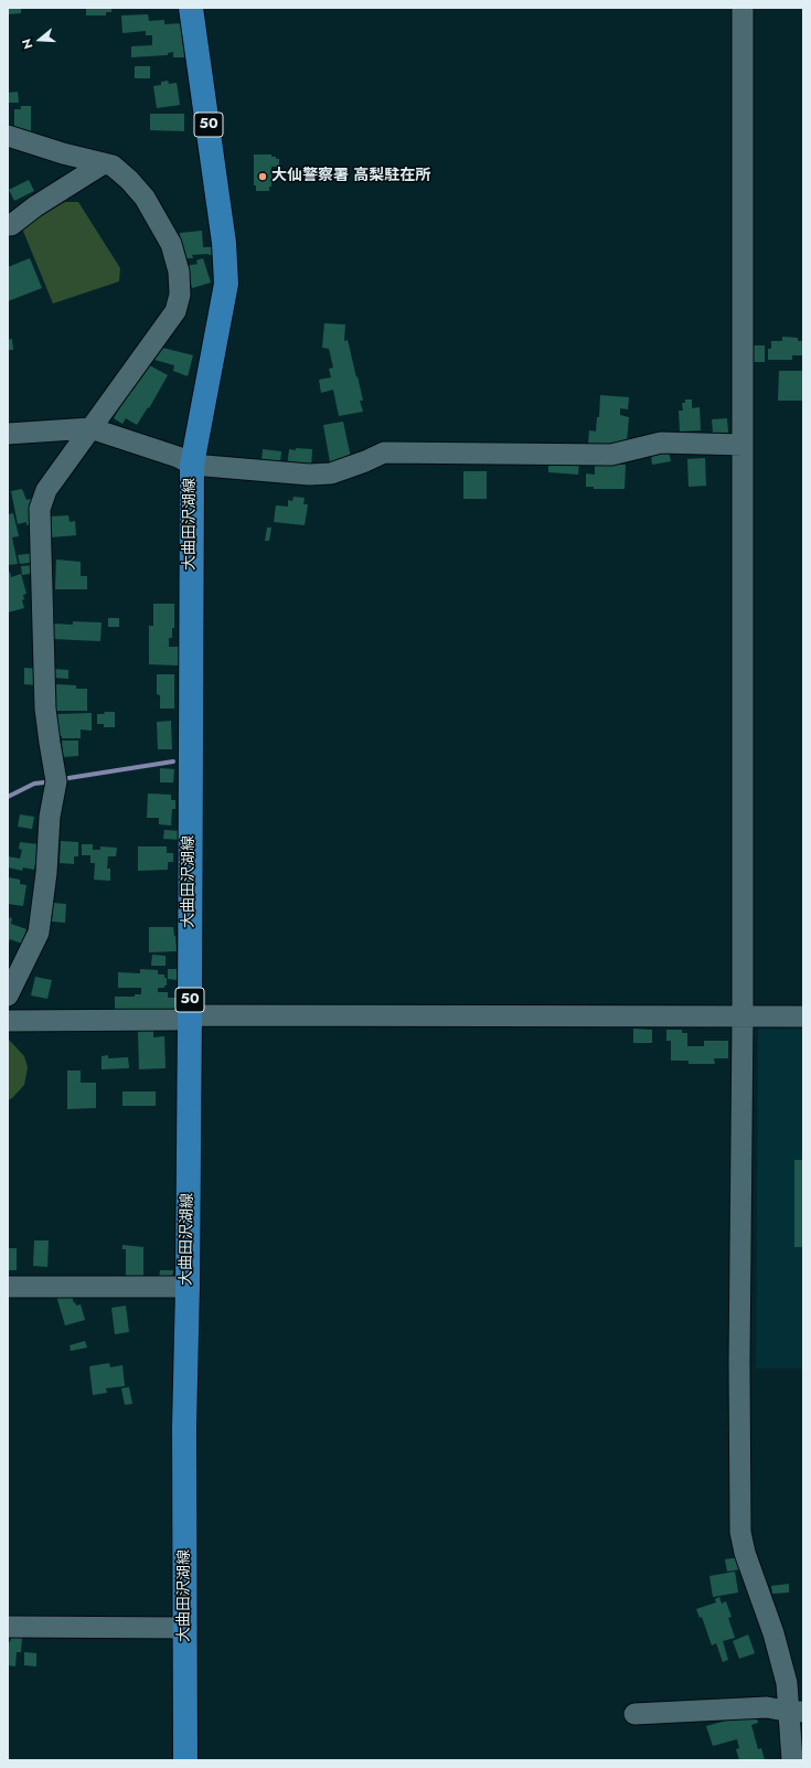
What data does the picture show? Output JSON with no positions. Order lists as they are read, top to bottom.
{
  "streets": {
    "main road": ["50", "大曲田沢湖線"]
  },
  "places": ["大仙警察署 高梨駐在所"],
  "north": "left"
}
